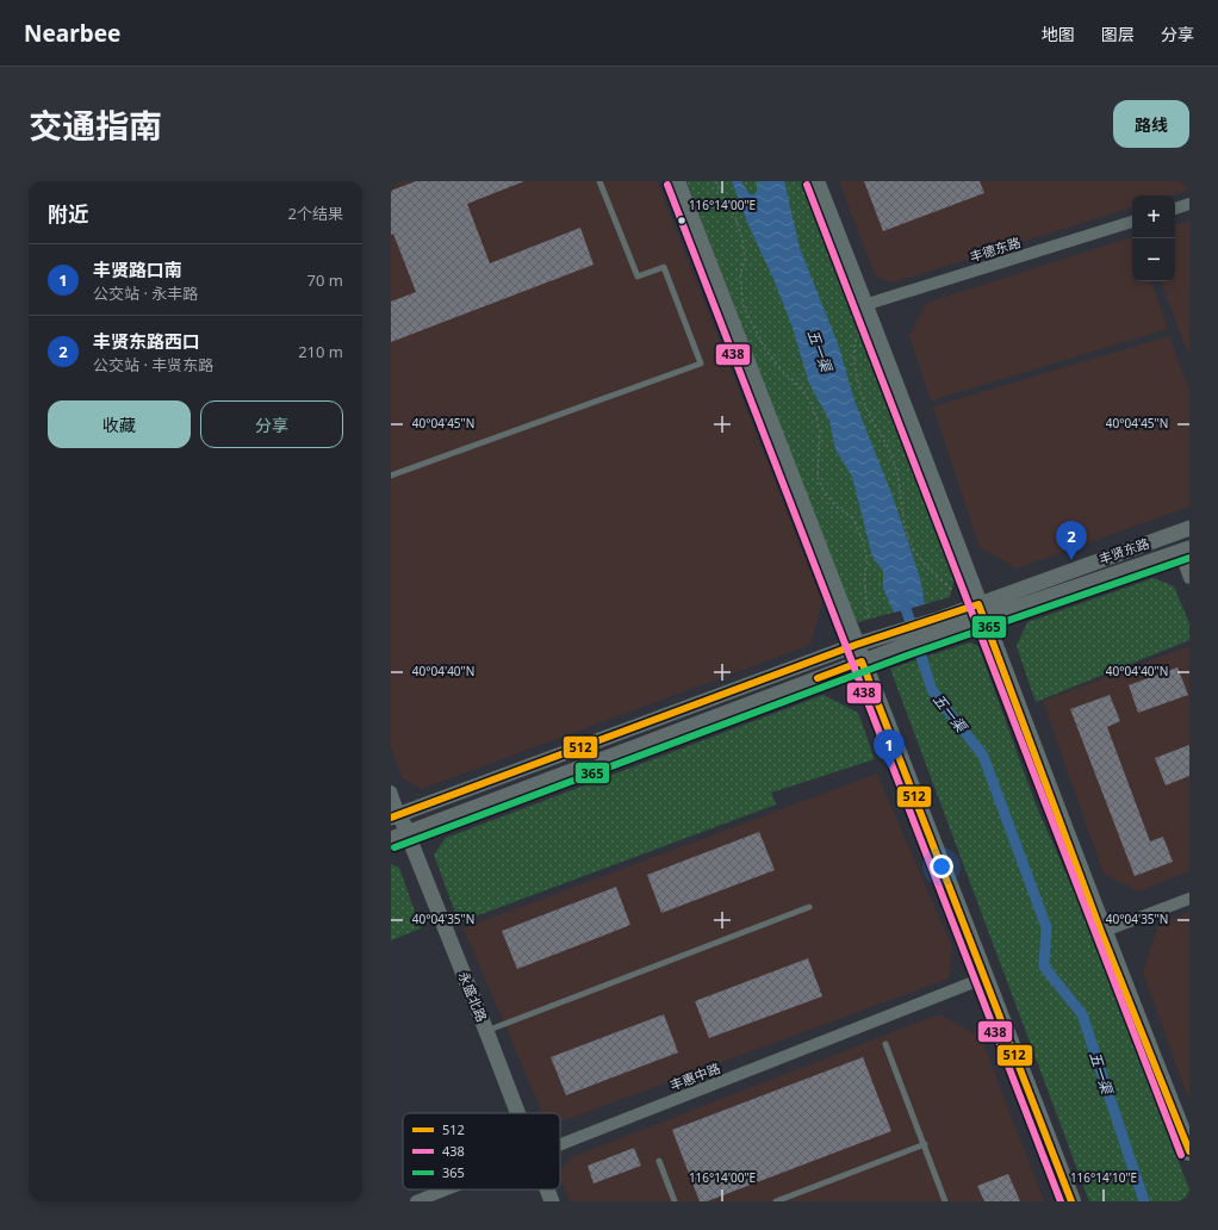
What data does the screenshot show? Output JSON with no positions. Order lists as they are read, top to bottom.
{
  "streets": {
    "street": [
      "丰德东路",
      "丰贤东路",
      "永盛北路",
      "丰惠中路"
    ]
  },
  "water": ["五一渠"],
  "lines": ["transit line 438", "transit line 365", "transit line 512"],
  "legend": ["512", "438", "365"],
  "page": {
    "header": "Nearbee",
    "nav": ["地图", "图层", "分享"],
    "title": "交通指南",
    "buttons": [
      "路线",
      ["收藏", "分享"]
    ],
    "heading": ["附近", "2个结果"],
    "map_buttons": ["+", "−"],
    "list": [
      {
        "mark": "1",
        "name": "丰贤路口南",
        "note": "公交站 · 永丰路",
        "value": "70 m"
      },
      {
        "mark": "2",
        "name": "丰贤东路西口",
        "note": "公交站 · 丰贤东路",
        "value": "210 m"
      }
    ],
    "pins": ["2", "1"]
  },
  "coordinates": [
    "116°14'00\"E",
    "40°04'45\"N",
    "40°04'40\"N",
    "40°04'35\"N",
    "116°14'10\"E"
  ]
}
